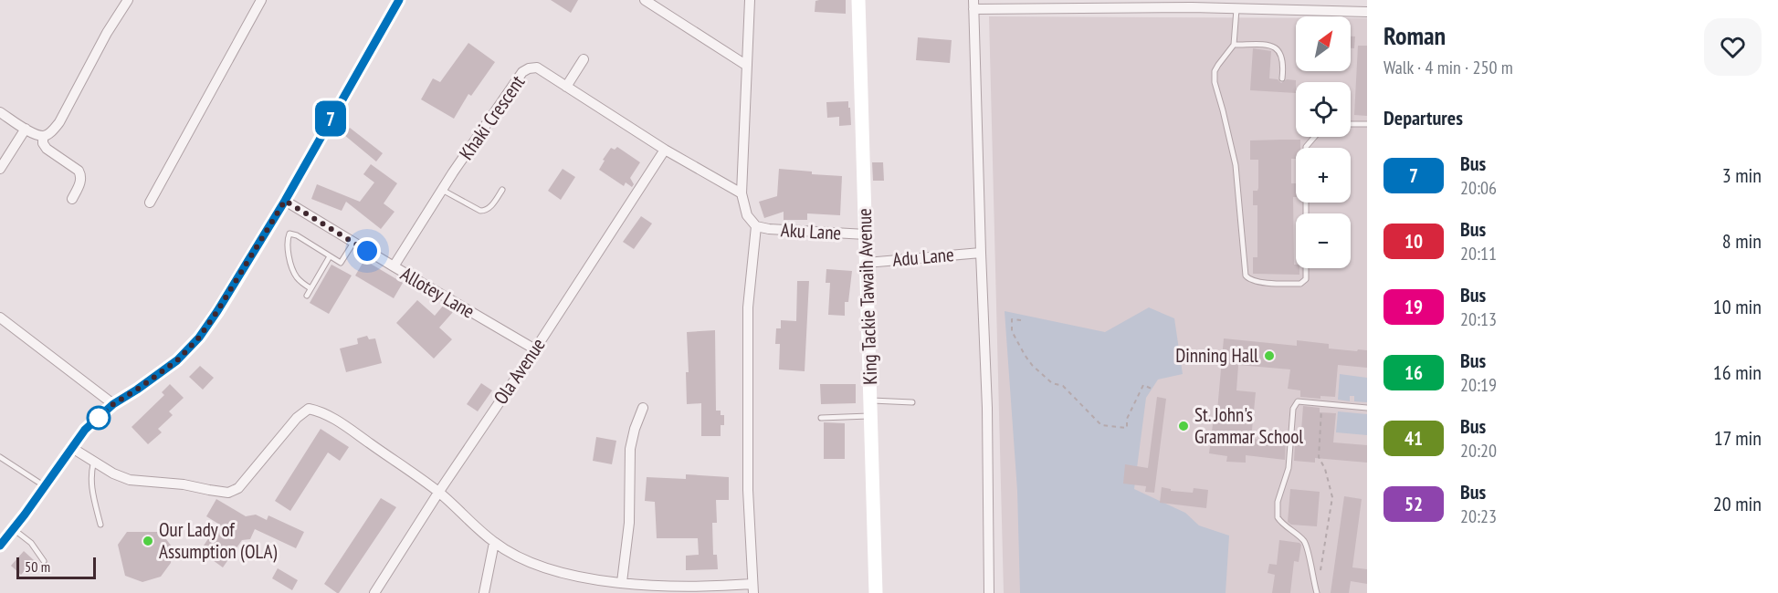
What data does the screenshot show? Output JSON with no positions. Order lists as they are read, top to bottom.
{
  "streets": {
    "street": [
      "Khaki Crescent",
      "Aku Lane",
      "Adu Lane",
      "Allotey Lane",
      "King Tackie Tawaih Avenue",
      "Ola Avenue"
    ]
  },
  "crossings": [
    ["Khaki Crescent", "Allotey Lane"],
    ["Khaki Crescent", "Ola Avenue"],
    ["Aku Lane", "King Tackie Tawaih Avenue"],
    ["Adu Lane", "King Tackie Tawaih Avenue"],
    ["Allotey Lane", "Ola Avenue"]
  ],
  "places": ["Dinning Hall", "St. John's Grammar School", "Our Lady of Assumption (OLA)"],
  "lines": ["bus line 7"],
  "scale_bar": "50 m",
  "north": "top right",
  "page": {
    "on_map": "7",
    "heading": [
      ["Roman", "Walk · 4 min · 250 m"],
      "Departures"
    ],
    "map_buttons": ["+", "−"],
    "list": [
      {
        "mark": "7",
        "name": "Bus",
        "note": "20:06",
        "value": "3 min"
      },
      {
        "mark": "10",
        "name": "Bus",
        "note": "20:11",
        "value": "8 min"
      },
      {
        "mark": "19",
        "name": "Bus",
        "note": "20:13",
        "value": "10 min"
      },
      {
        "mark": "16",
        "name": "Bus",
        "note": "20:19",
        "value": "16 min"
      },
      {
        "mark": "41",
        "name": "Bus",
        "note": "20:20",
        "value": "17 min"
      },
      {
        "mark": "52",
        "name": "Bus",
        "note": "20:23",
        "value": "20 min"
      }
    ],
    "scale": "50 m"
  }
}
